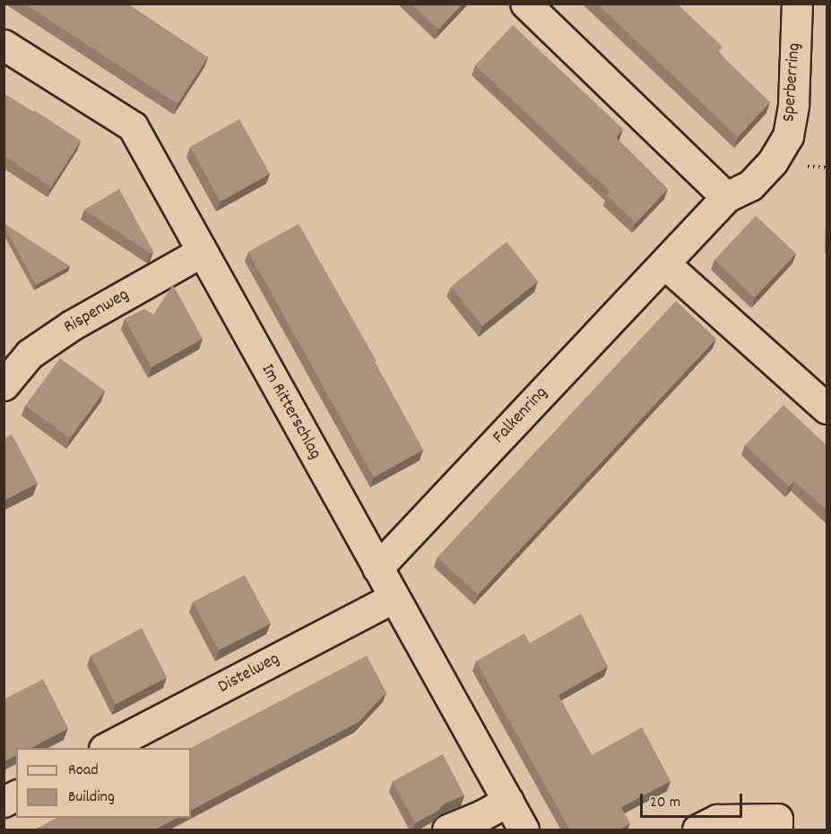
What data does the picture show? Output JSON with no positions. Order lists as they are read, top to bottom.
{
  "streets": {
    "street": [
      "Sperberring",
      "Rispenweg",
      "Im Ritterschlag",
      "Falkenring",
      "Distelweg"
    ]
  },
  "crossings": [
    ["Sperberring", "Falkenring"],
    ["Rispenweg", "Im Ritterschlag"],
    ["Im Ritterschlag", "Falkenring"],
    ["Im Ritterschlag", "Distelweg"]
  ],
  "legend": ["Road", "Building"],
  "scale_bar": "20 m"
}
